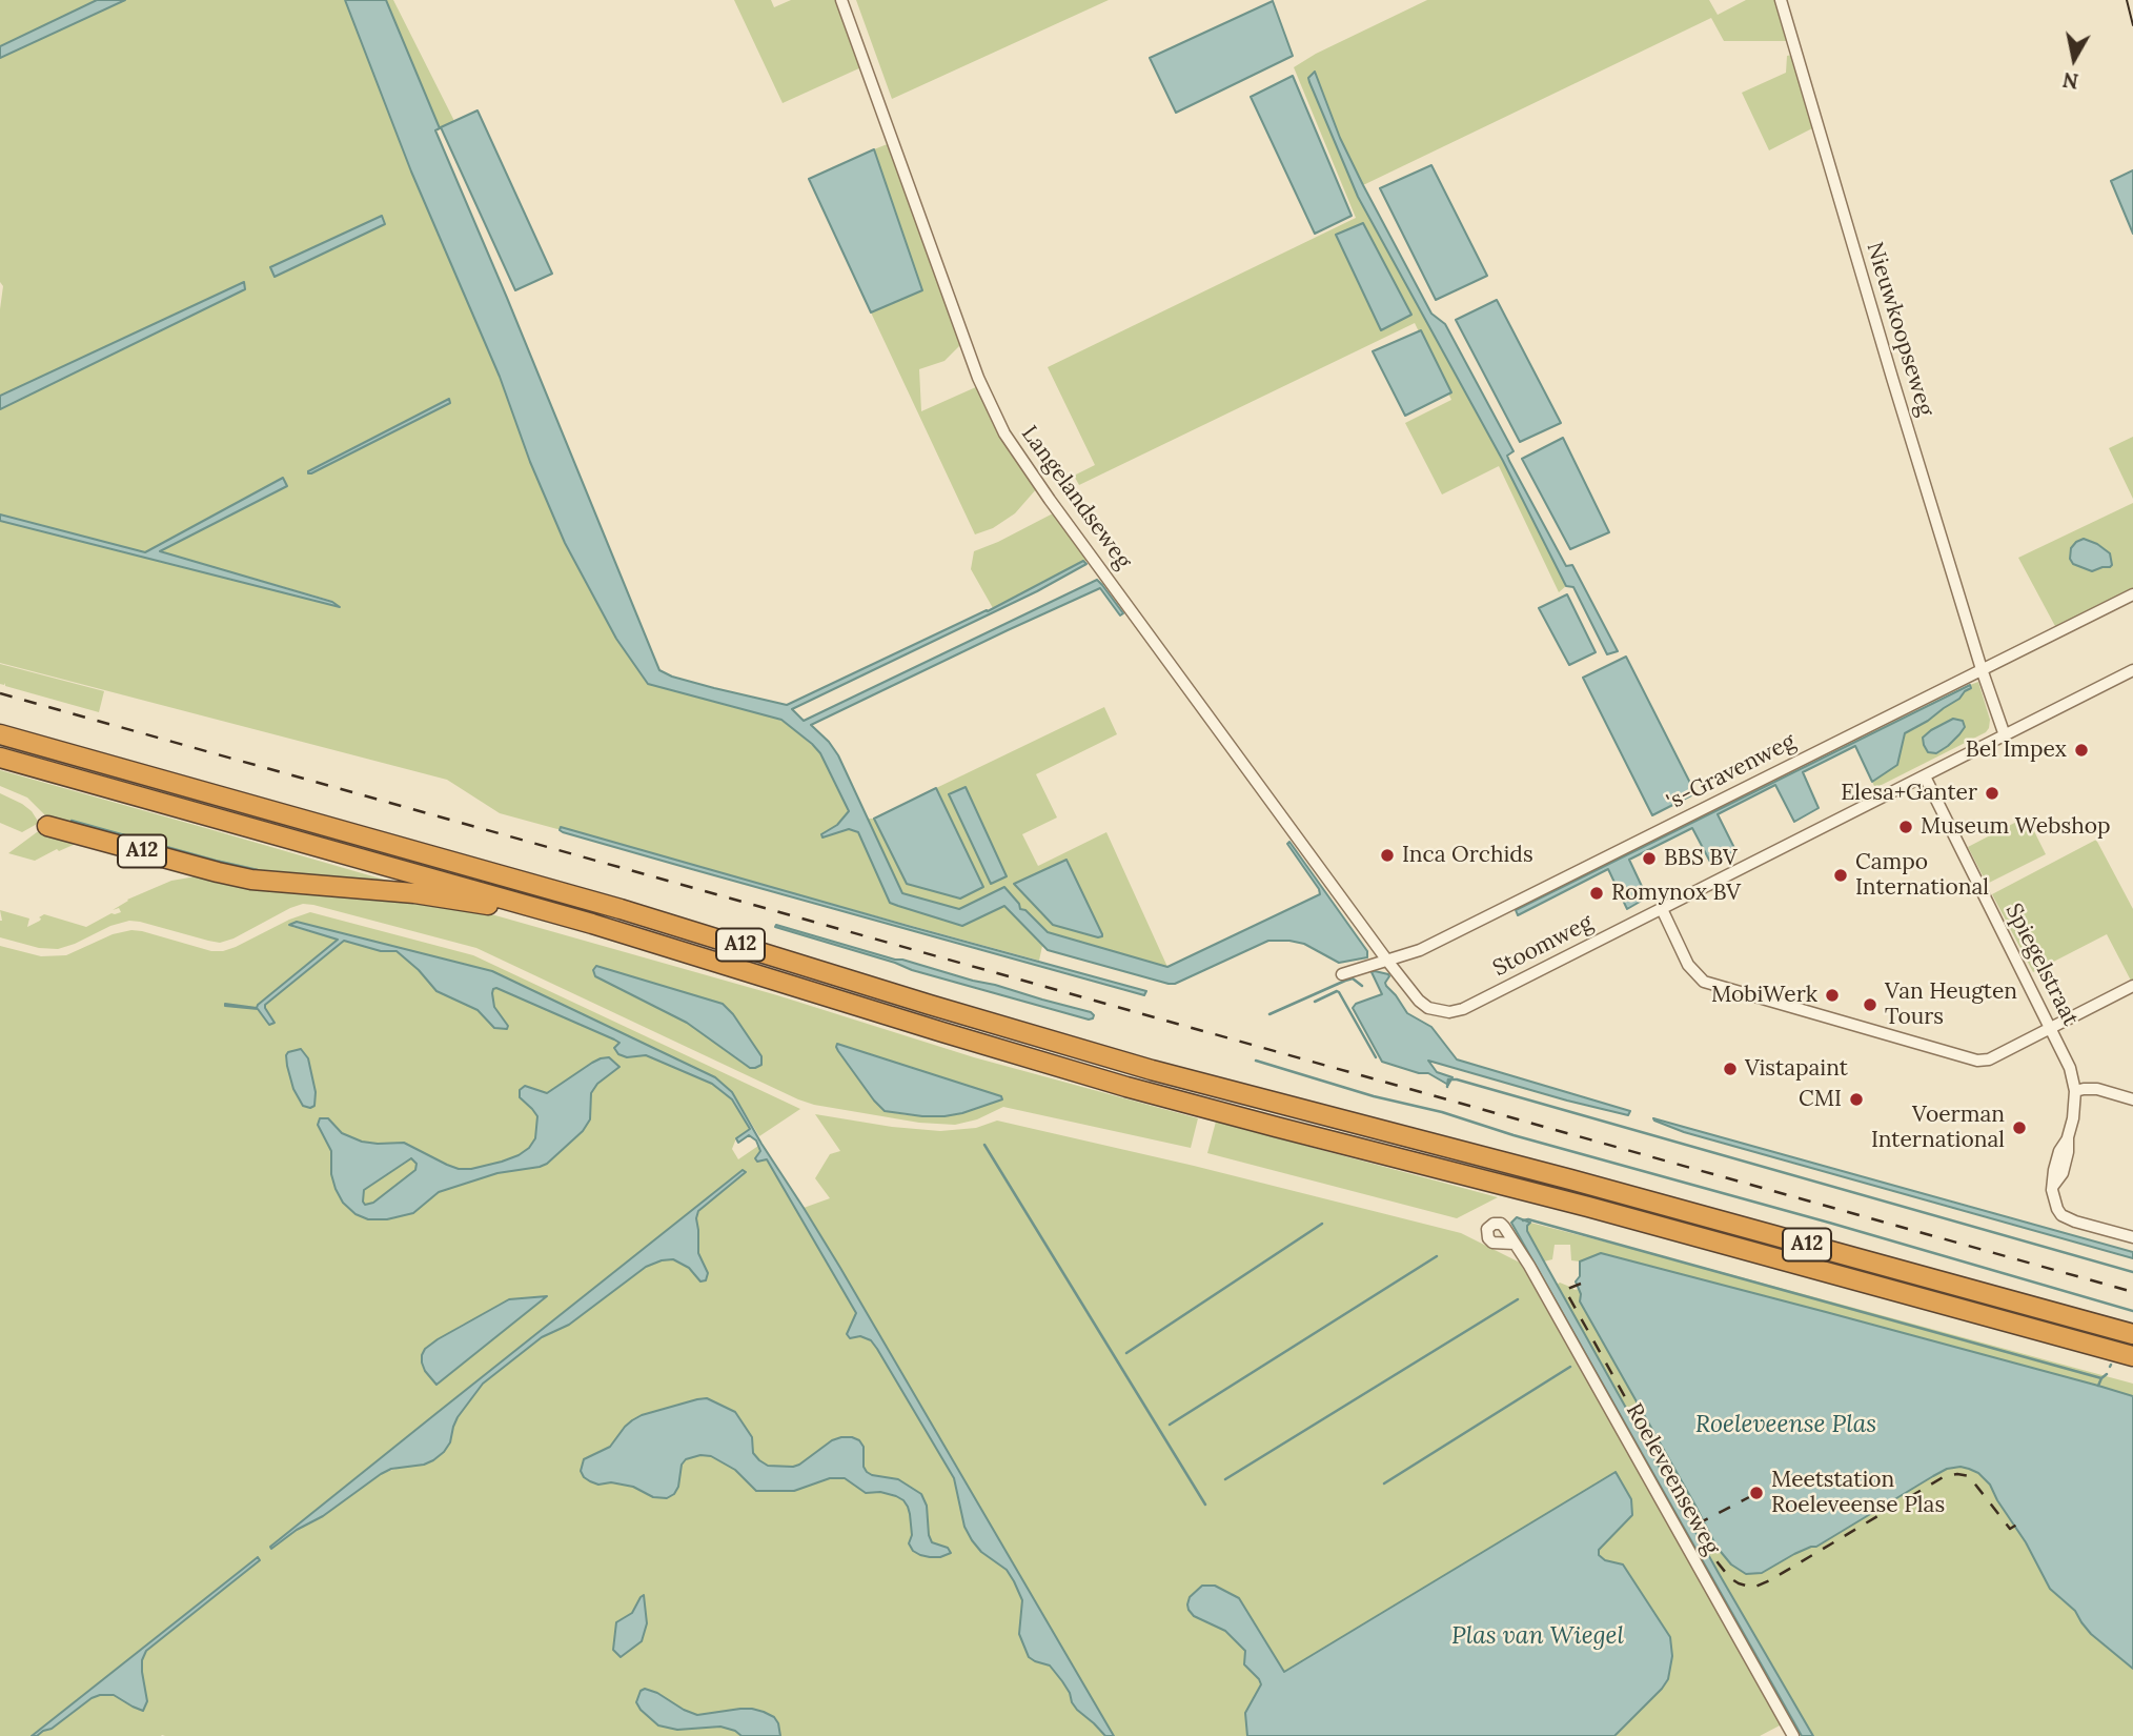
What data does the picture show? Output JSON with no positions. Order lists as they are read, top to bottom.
{
  "streets": {
    "highway": ["A12"],
    "street": [
      "Nieuwkoopseweg",
      "Langelandseweg",
      "'s-Gravenweg",
      "Stoomweg",
      "Spiegelstraat",
      "Roeleveenseweg"
    ]
  },
  "crossings": [
    ["Nieuwkoopseweg", "'s-Gravenweg"],
    ["Langelandseweg", "'s-Gravenweg"],
    ["Langelandseweg", "Stoomweg"],
    ["'s-Gravenweg", "Stoomweg"],
    ["Stoomweg", "Spiegelstraat"]
  ],
  "water": ["Roeleveense Plas", "Plas van Wiegel"],
  "places": [
    "Bel Impex",
    "Elesa+Ganter",
    "Museum Webshop",
    "Inca Orchids",
    "BBS BV",
    "Campo International",
    "Romynox BV",
    "MobiWerk",
    "Van Heugten Tours",
    "Vistapaint",
    "CMI",
    "Voerman International",
    "Meetstation Roeleveense Plas"
  ],
  "north": "bottom"
}
